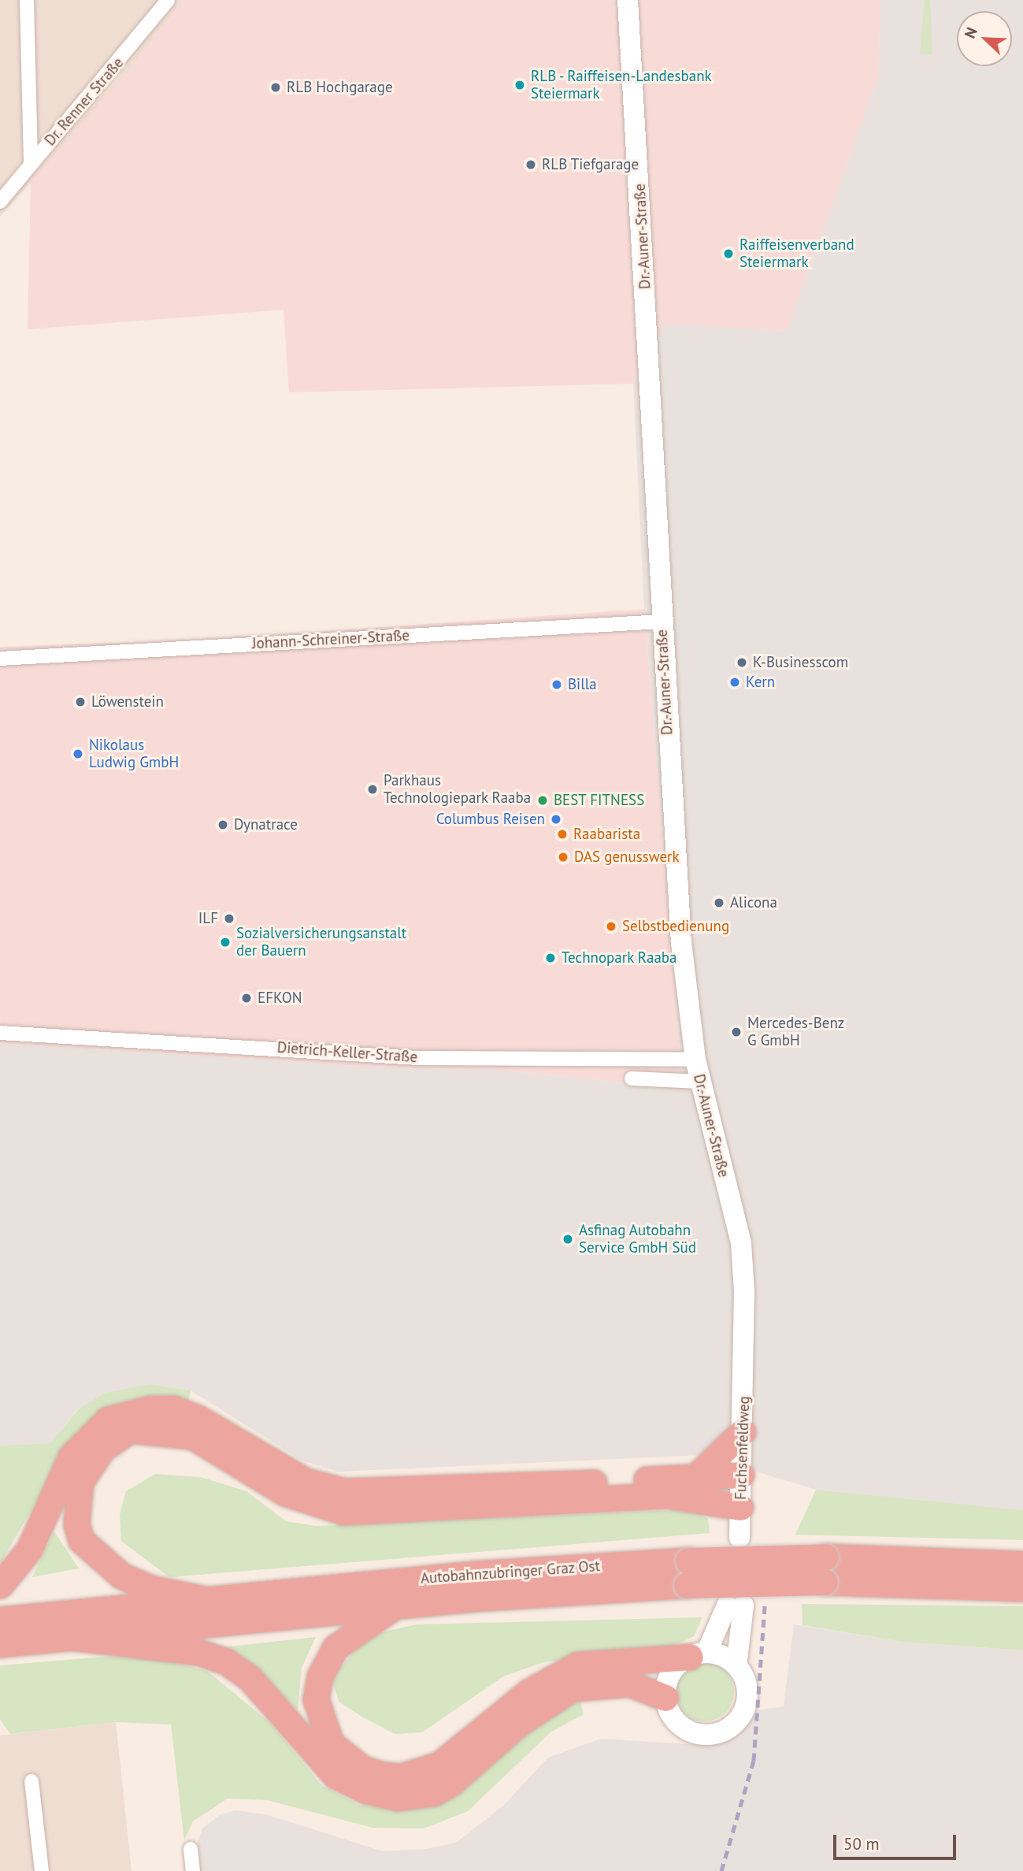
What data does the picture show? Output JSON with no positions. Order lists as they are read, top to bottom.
{
  "streets": {
    "highway": ["Autobahnzubringer Graz Ost"],
    "main road": ["Dr.-Auner-Straße", "Fuchsenfeldweg"],
    "street": ["Dr. Renner Straße", "Johann-Schreiner-Straße", "Dietrich-Keller-Straße"]
  },
  "crossings": [
    ["Dr.-Auner-Straße", "Johann-Schreiner-Straße"],
    ["Dr.-Auner-Straße", "Dietrich-Keller-Straße"],
    ["Dr.-Auner-Straße", "Fuchsenfeldweg"]
  ],
  "places": [
    "RLB - Raiffeisen-Landesbank Steiermark",
    "RLB Hochgarage",
    "RLB Tiefgarage",
    "Raiffeisenverband Steiermark",
    "K-Businesscom",
    "Kern",
    "Billa",
    "Löwenstein",
    "Nikolaus Ludwig GmbH",
    "Parkhaus Technologiepark Raaba",
    "BEST FITNESS",
    "Columbus Reisen",
    "Dynatrace",
    "Raabarista",
    "DAS genusswerk",
    "Alicona",
    "ILF",
    "Selbstbedienung",
    "Sozialversicherungsanstalt der Bauern",
    "Technopark Raaba",
    "EFKON",
    "Mercedes-Benz G GmbH",
    "Asfinag Autobahn Service GmbH Süd"
  ],
  "scale_bar": "50 m",
  "north": "top left"
}
